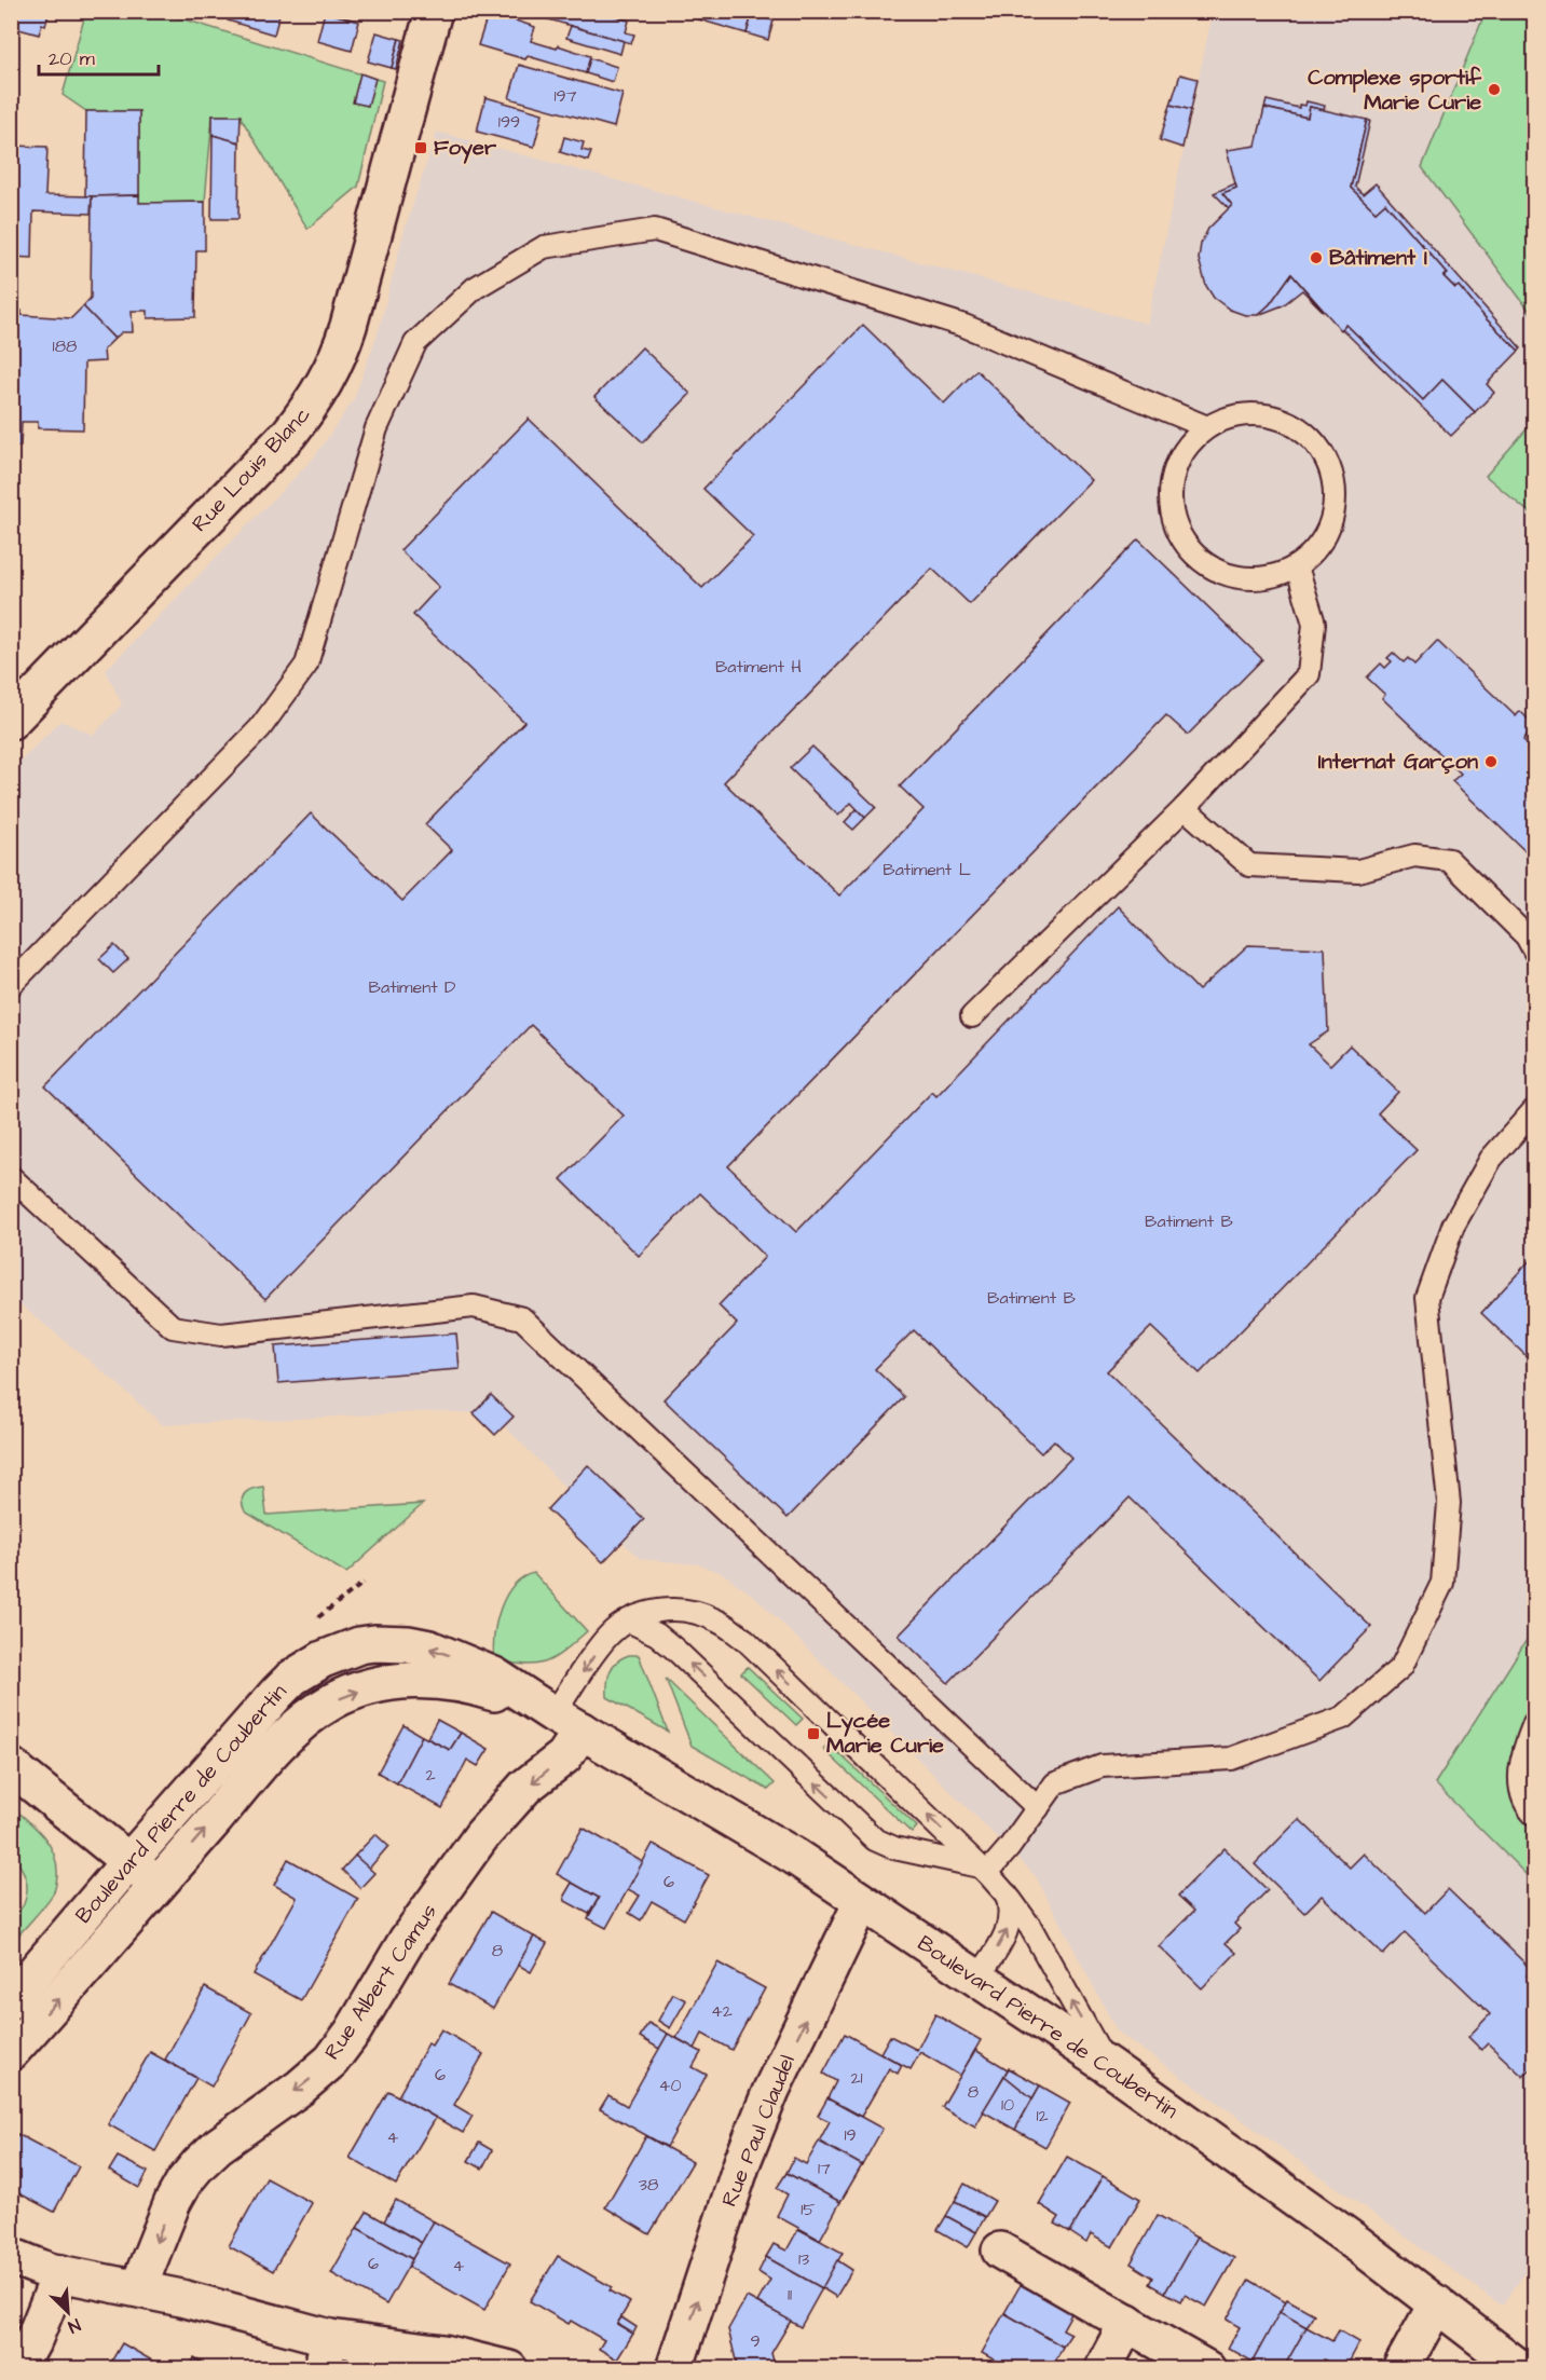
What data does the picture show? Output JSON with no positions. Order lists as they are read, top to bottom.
{
  "streets": {
    "street": [
      "Rue Louis Blanc",
      "Boulevard Pierre de Coubertin",
      "Rue Albert Camus",
      "Rue Paul Claudel"
    ]
  },
  "crossings": [
    ["Boulevard Pierre de Coubertin", "Rue Albert Camus"],
    ["Boulevard Pierre de Coubertin", "Rue Paul Claudel"]
  ],
  "one_way": ["Rue Albert Camus", "Rue Paul Claudel"],
  "places": {
    "other": ["Complexe sportif Marie Curie", "Bâtiment I", "Internat Garçon"],
    "transit": ["Foyer", "Lycée Marie Curie"]
  },
  "house_numbers": [
    "197",
    "199",
    "188",
    "Batiment H",
    "Batiment L",
    "Batiment D",
    "Batiment B",
    "Batiment B",
    "2",
    "6",
    "8",
    "42",
    "6",
    "21",
    "40",
    "8",
    "10",
    "12",
    "19",
    "4",
    "17",
    "38",
    "15",
    "13",
    "6",
    "4",
    "11",
    "9"
  ],
  "scale_bar": "20 m",
  "north": "bottom right"
}
